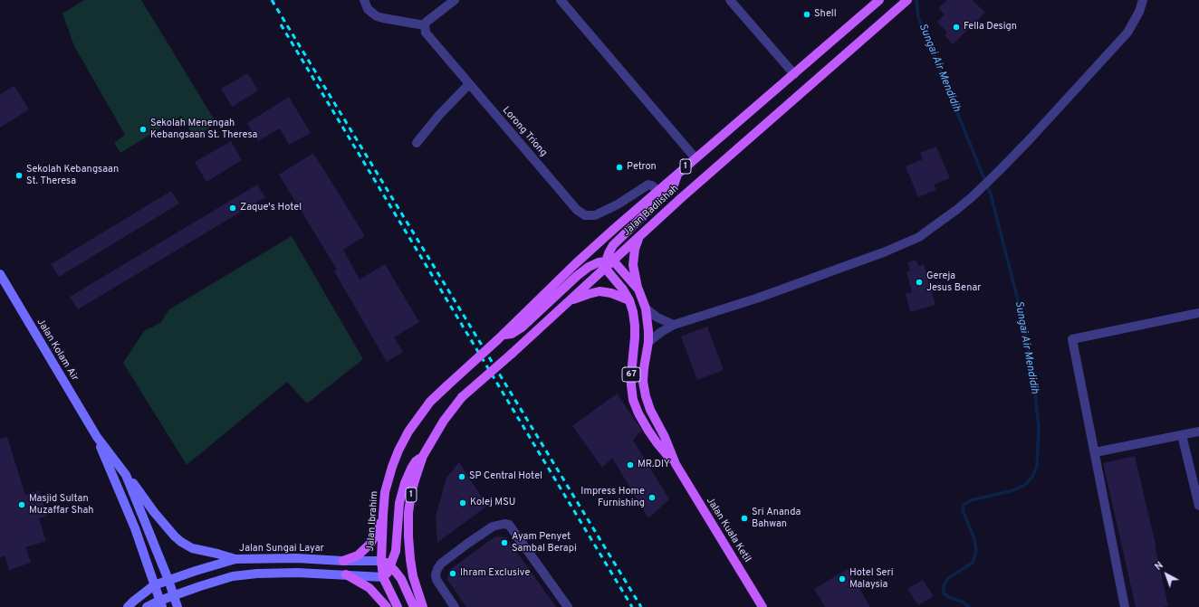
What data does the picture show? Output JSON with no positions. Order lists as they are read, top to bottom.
{
  "streets": {
    "main road": [
      "1",
      "Jalan Badlishah",
      "Jalan Kolam Air",
      "67",
      "Jalan Ibrahim",
      "Jalan Kuala Ketil",
      "Jalan Sungai Layar"
    ],
    "street": ["Lorong Triong"]
  },
  "crossings": [
    ["Lorong Triong", "Jalan Badlishah"],
    ["1", "Jalan Badlishah"],
    ["Jalan Badlishah", "Jalan Ibrahim"],
    ["Jalan Badlishah", "Jalan Kuala Ketil"],
    ["Jalan Kolam Air", "Jalan Sungai Layar"],
    ["Jalan Ibrahim", "Jalan Sungai Layar"]
  ],
  "water": ["Sungai Air Mendidih"],
  "places": [
    "Shell",
    "Fella Design",
    "Sekolah Menengah Kebangsaan St. Theresa",
    "Petron",
    "Sekolah Kebangsaan St. Theresa",
    "Zaque's Hotel",
    "Gereja Jesus Benar",
    "MR.DIY",
    "SP Central Hotel",
    "Impress Home Furnishing",
    "Kolej MSU",
    "Masjid Sultan Muzaffar Shah",
    "Sri Ananda Bahwan",
    "Ayam Penyet Sambal Berapi",
    "Ihram Exclusive",
    "Hotel Seri Malaysia"
  ],
  "north": "top left"
}
